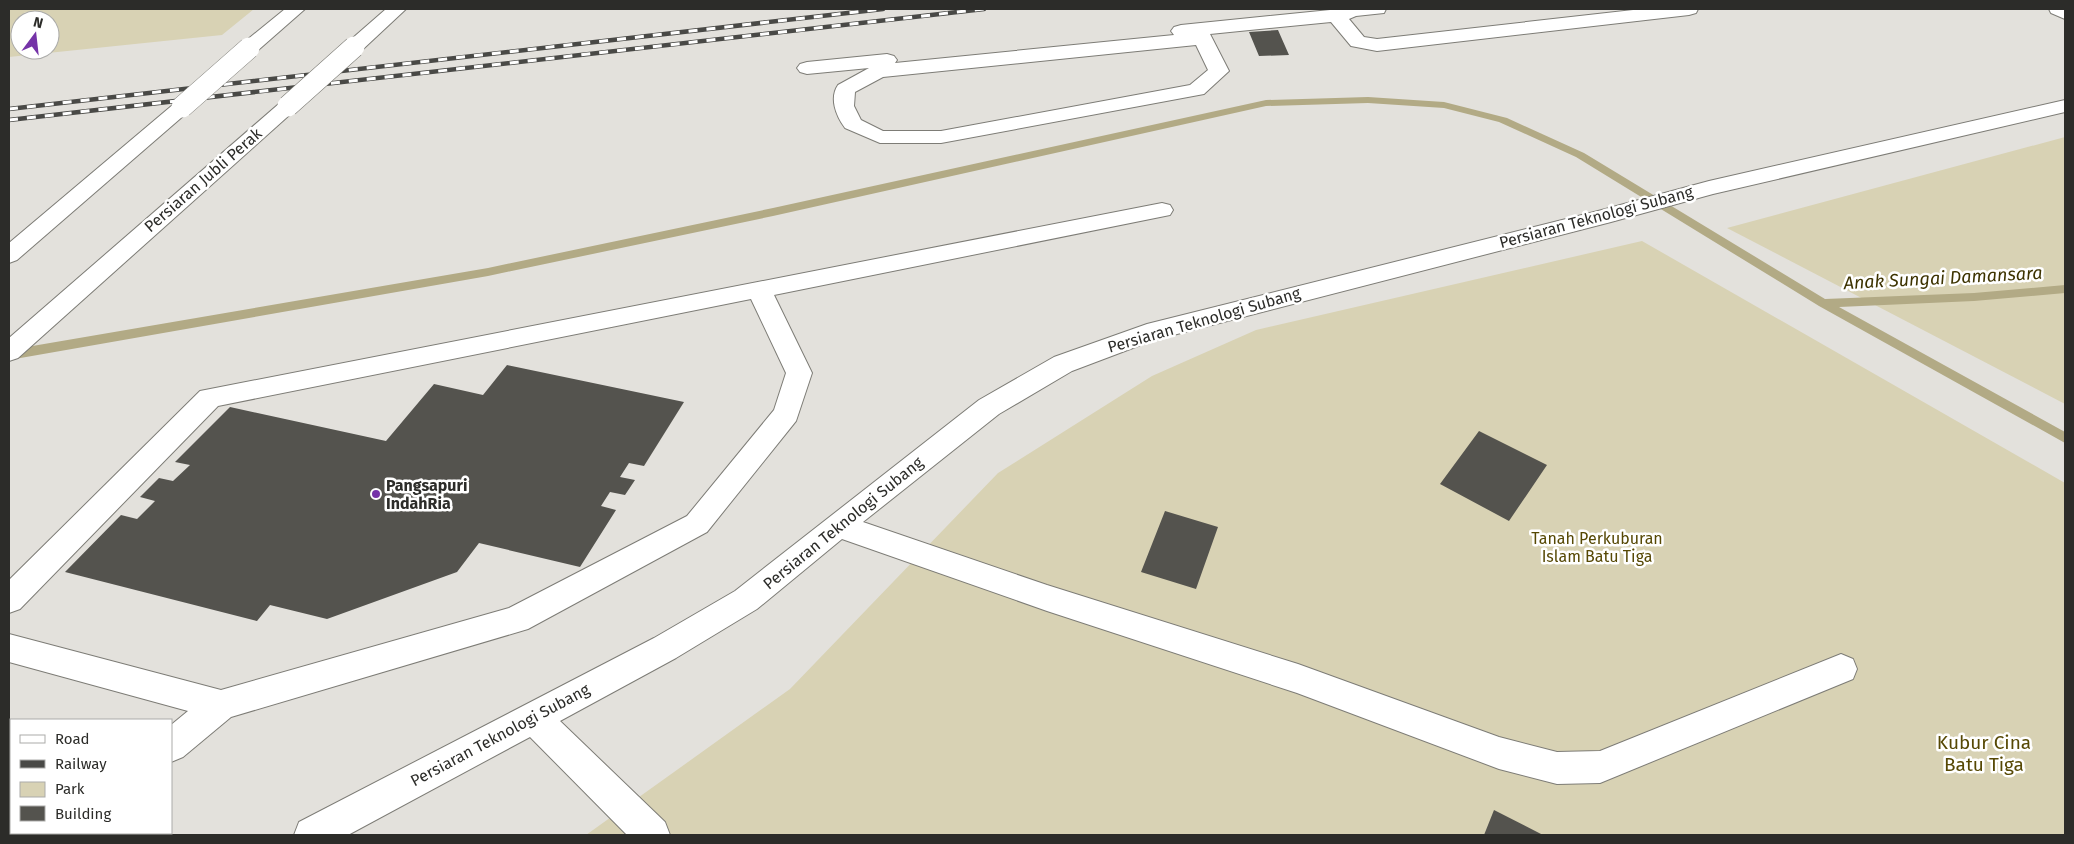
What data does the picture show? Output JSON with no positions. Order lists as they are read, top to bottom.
{
  "streets": {
    "street": ["Persiaran Jubli Perak", "Persiaran Teknologi Subang"]
  },
  "water": ["Anak Sungai Damansara"],
  "parks": ["Tanah Perkuburan Islam Batu Tiga", "Kubur Cina Batu Tiga"],
  "places": ["Pangsapuri IndahRia"],
  "legend": [
    "Road",
    "Railway",
    "Park",
    "Building"
  ],
  "north": "top"
}
